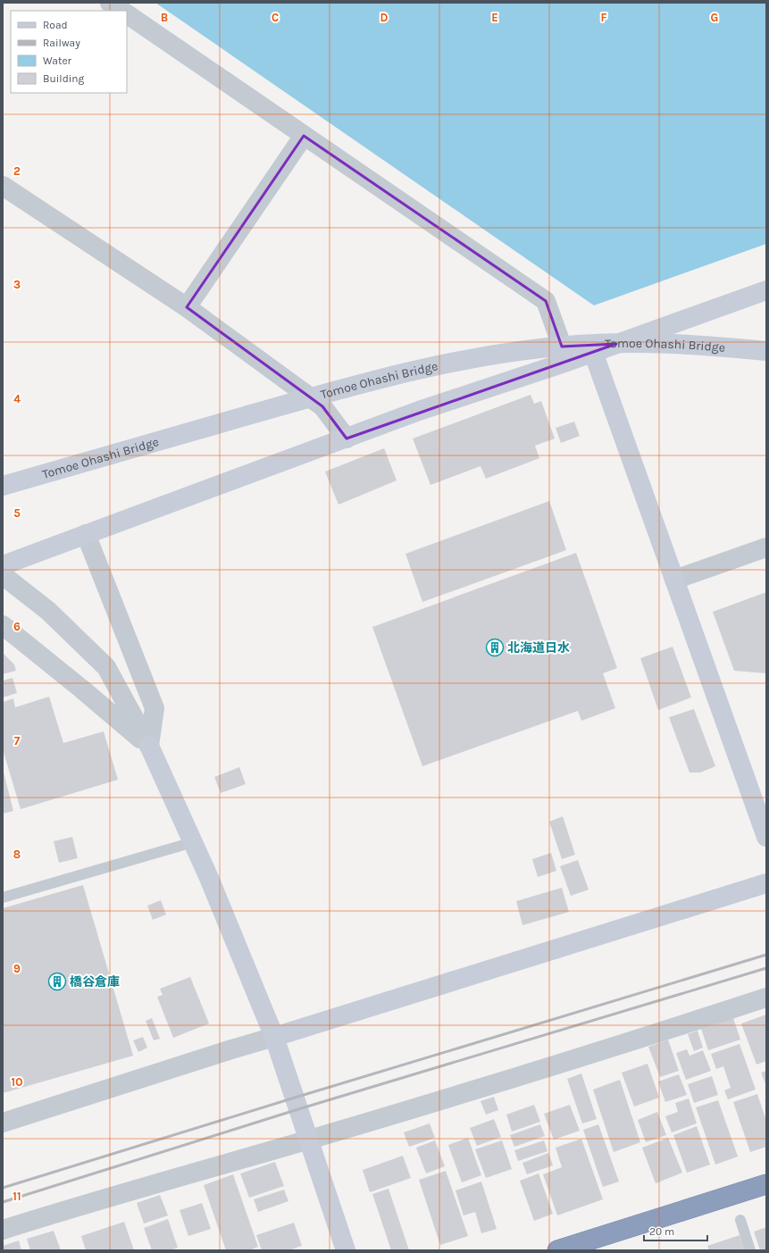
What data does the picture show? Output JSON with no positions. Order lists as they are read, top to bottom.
{
  "streets": {
    "street": ["Tomoe Ohashi Bridge"]
  },
  "places": {
    "building": ["北海道日水", "橋谷倉庫"]
  },
  "legend": [
    "Road",
    "Railway",
    "Water",
    "Building"
  ],
  "scale_bar": "20 m",
  "grid": {
    "columns": [
      "B",
      "C",
      "D",
      "E",
      "F",
      "G"
    ],
    "rows": [
      "2",
      "3",
      "4",
      "5",
      "6",
      "7",
      "8",
      "9",
      "10",
      "11"
    ]
  }
}
